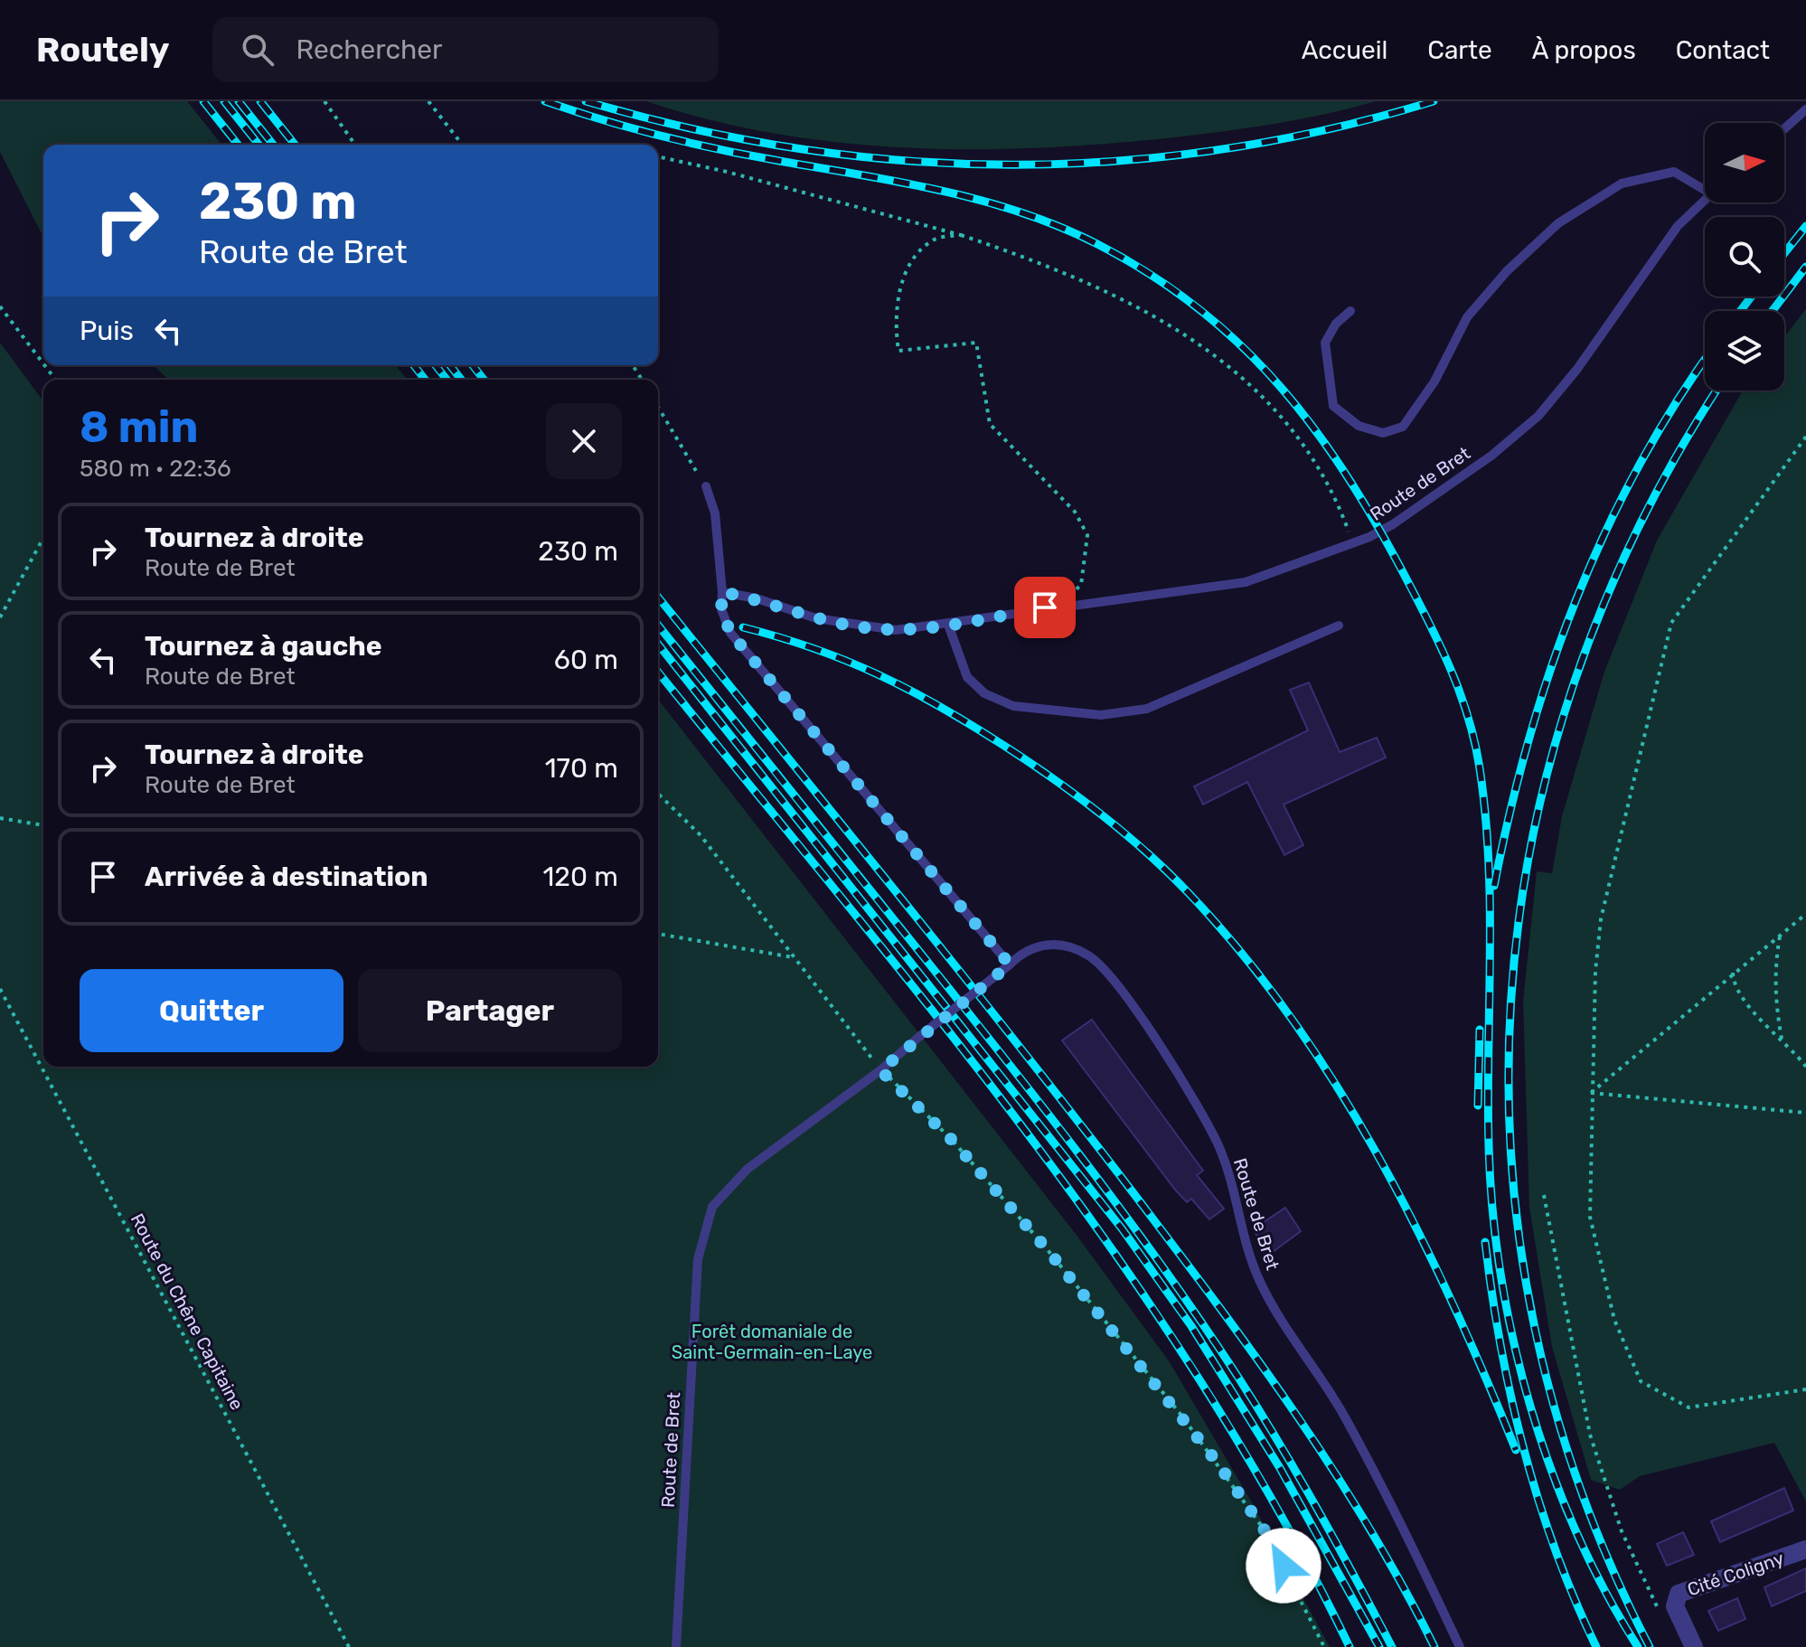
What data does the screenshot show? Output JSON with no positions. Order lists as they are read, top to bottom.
{
  "streets": {
    "street": ["Cité Coligny"],
    "lane": ["Route de Bret"],
    "path": ["Route du Chêne Capitaine"]
  },
  "parks": ["Forêt domaniale de Saint-Germain-en-Laye"],
  "north": "right",
  "page": {
    "header": "Routely",
    "search": "Rechercher",
    "nav": [
      "Accueil",
      "Carte",
      "À propos",
      "Contact"
    ],
    "turn": ["230 m", "Route de Bret"],
    "then": "Puis",
    "heading": ["8 min", "580 m · 22:36"],
    "list": [
      {
        "name": "Tournez à droite",
        "note": "Route de Bret",
        "value": "230 m"
      },
      {
        "name": "Tournez à gauche",
        "note": "Route de Bret",
        "value": "60 m"
      },
      {
        "name": "Tournez à droite",
        "note": "Route de Bret",
        "value": "170 m"
      },
      {
        "name": "Arrivée à destination",
        "value": "120 m"
      }
    ],
    "buttons": ["Quitter", "Partager"]
  }
}
